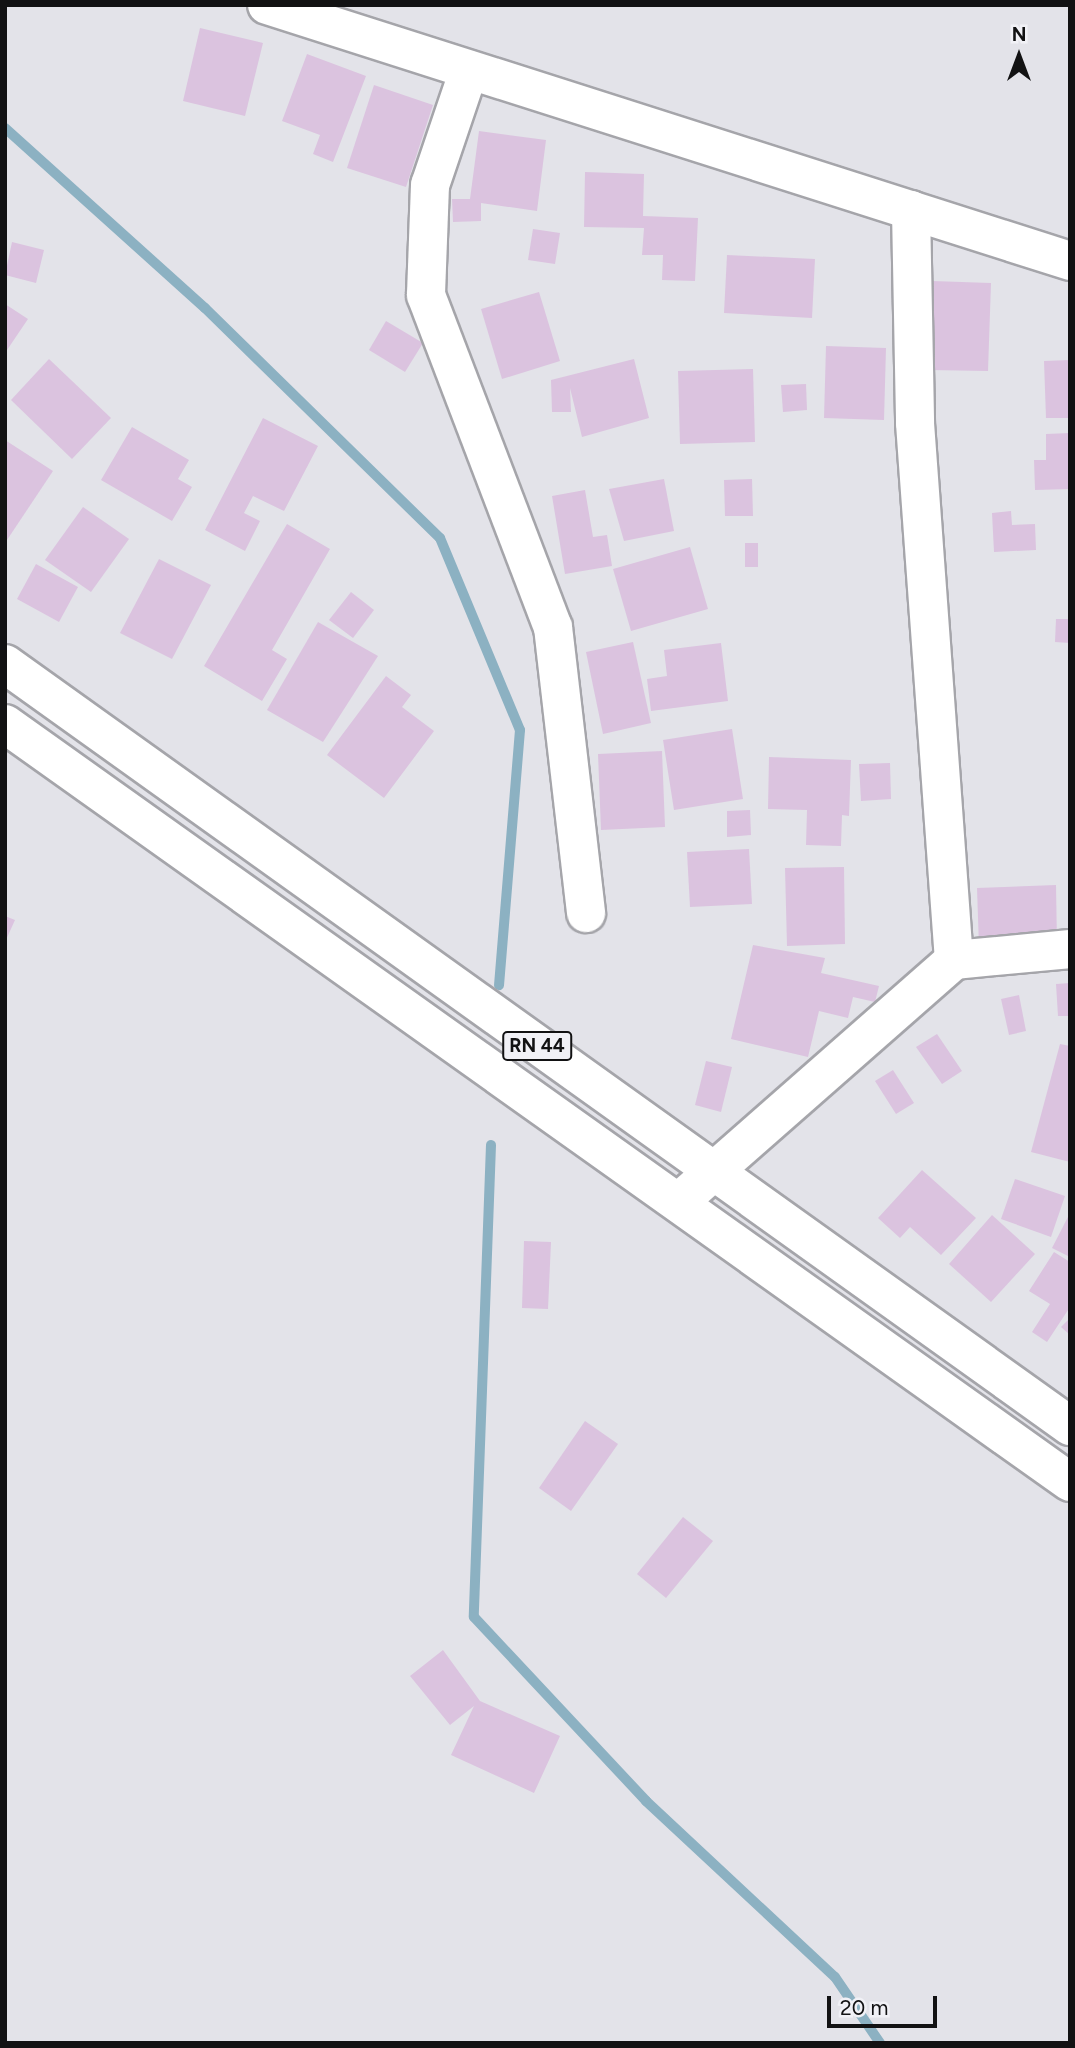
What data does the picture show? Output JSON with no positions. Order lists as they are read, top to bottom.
{
  "streets": {
    "main road": ["RN 44"]
  },
  "scale_bar": "20 m",
  "north": "top"
}
